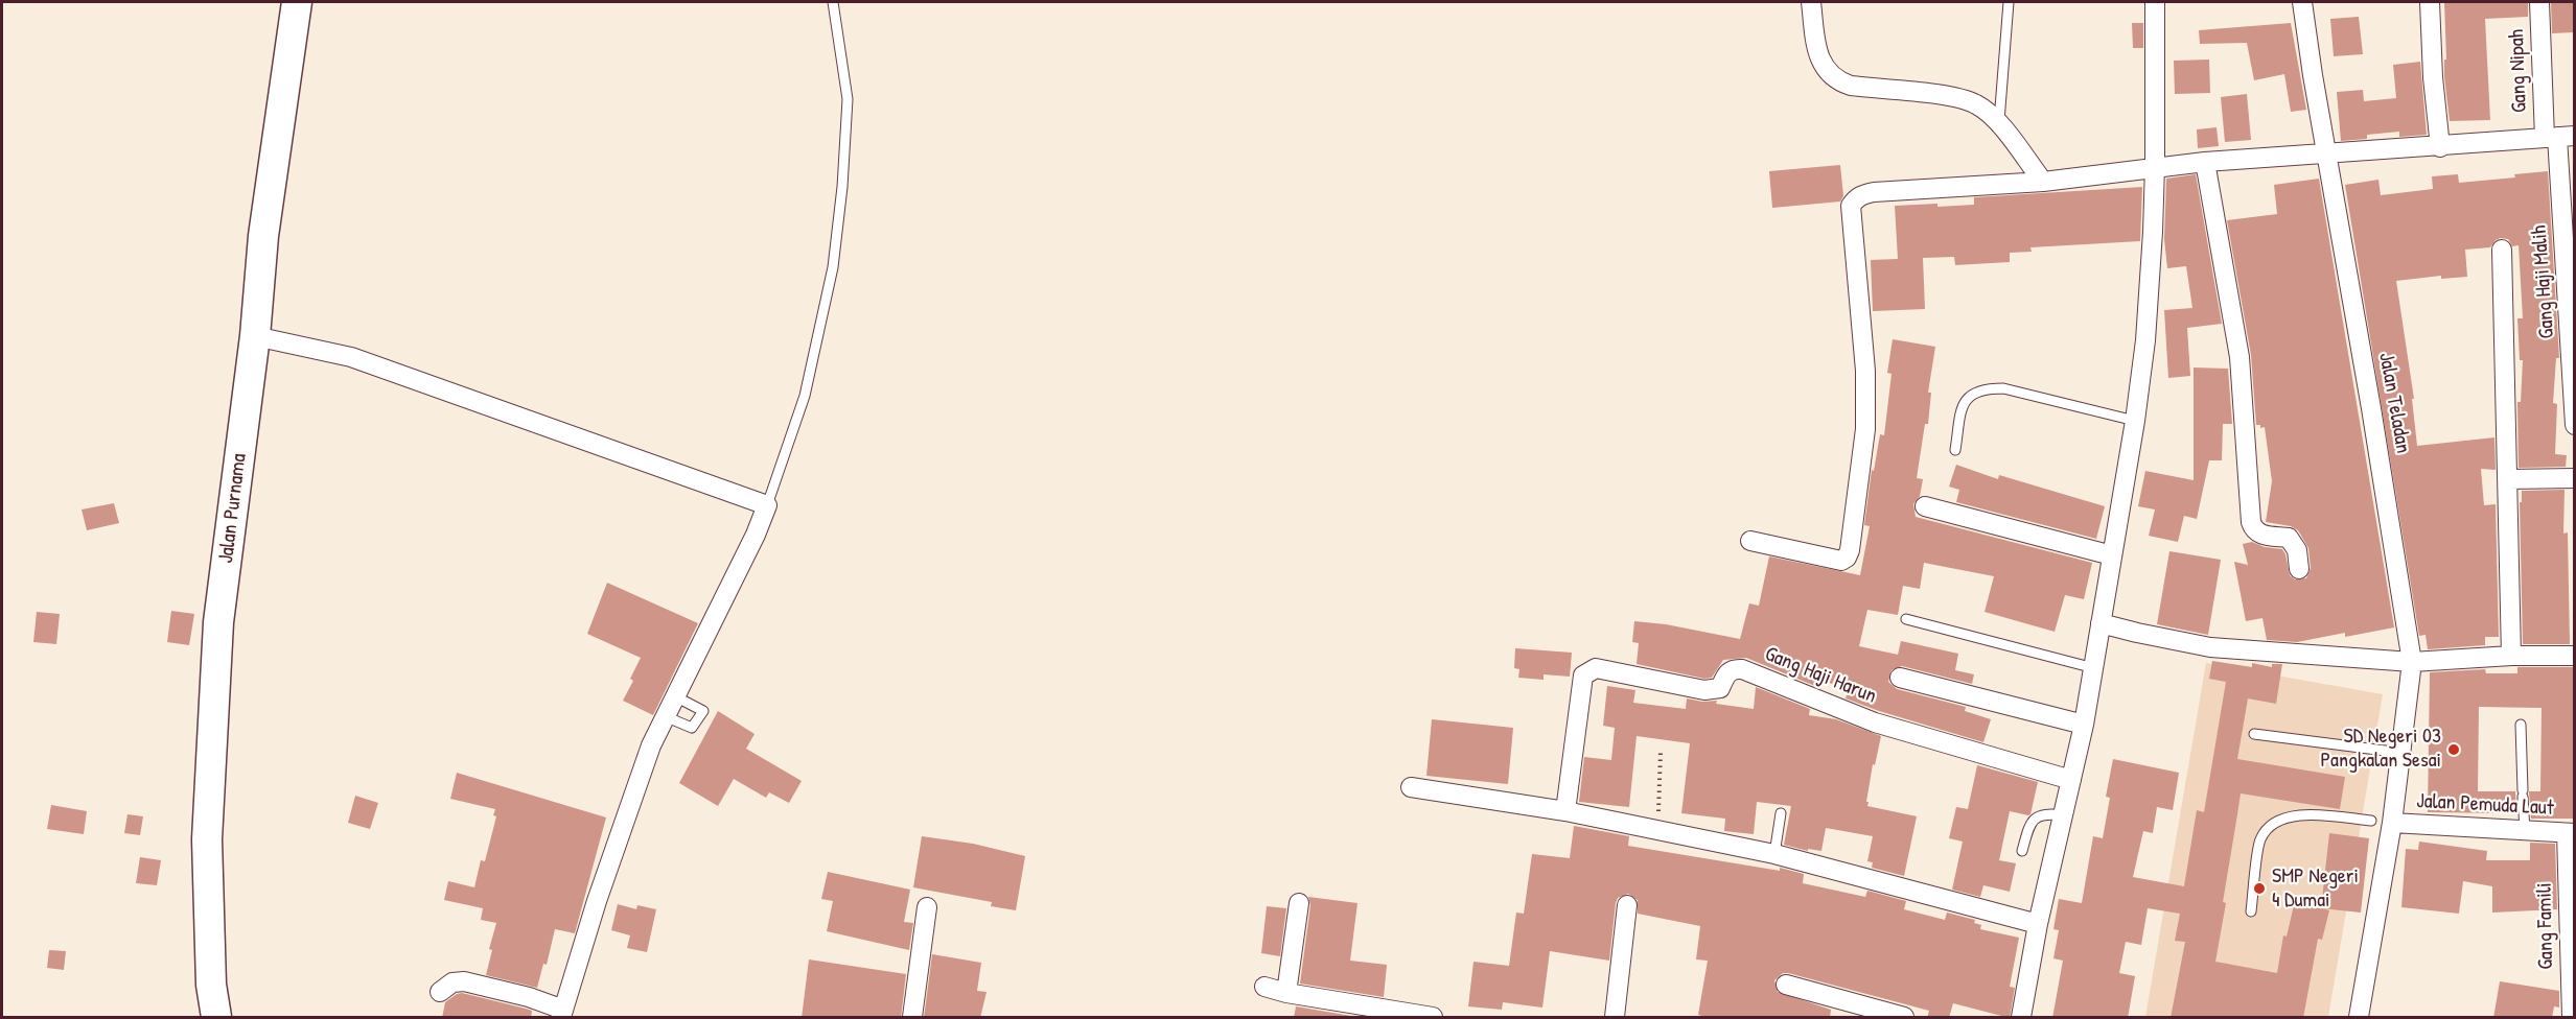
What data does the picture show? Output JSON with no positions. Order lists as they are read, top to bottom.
{
  "streets": {
    "main road": ["Jalan Purnama"],
    "street": [
      "Gang Nipah",
      "Gang Haji Malih",
      "Jalan Teladan",
      "Gang Haji Harun",
      "Jalan Pemuda Laut",
      "Gang Famili"
    ]
  },
  "crossings": [
    ["Gang Nipah", "Gang Haji Malih"],
    ["Jalan Teladan", "Jalan Pemuda Laut"],
    ["Jalan Pemuda Laut", "Gang Famili"]
  ],
  "places": ["SD Negeri 03 Pangkalan Sesai", "SMP Negeri 4 Dumai"]
}
